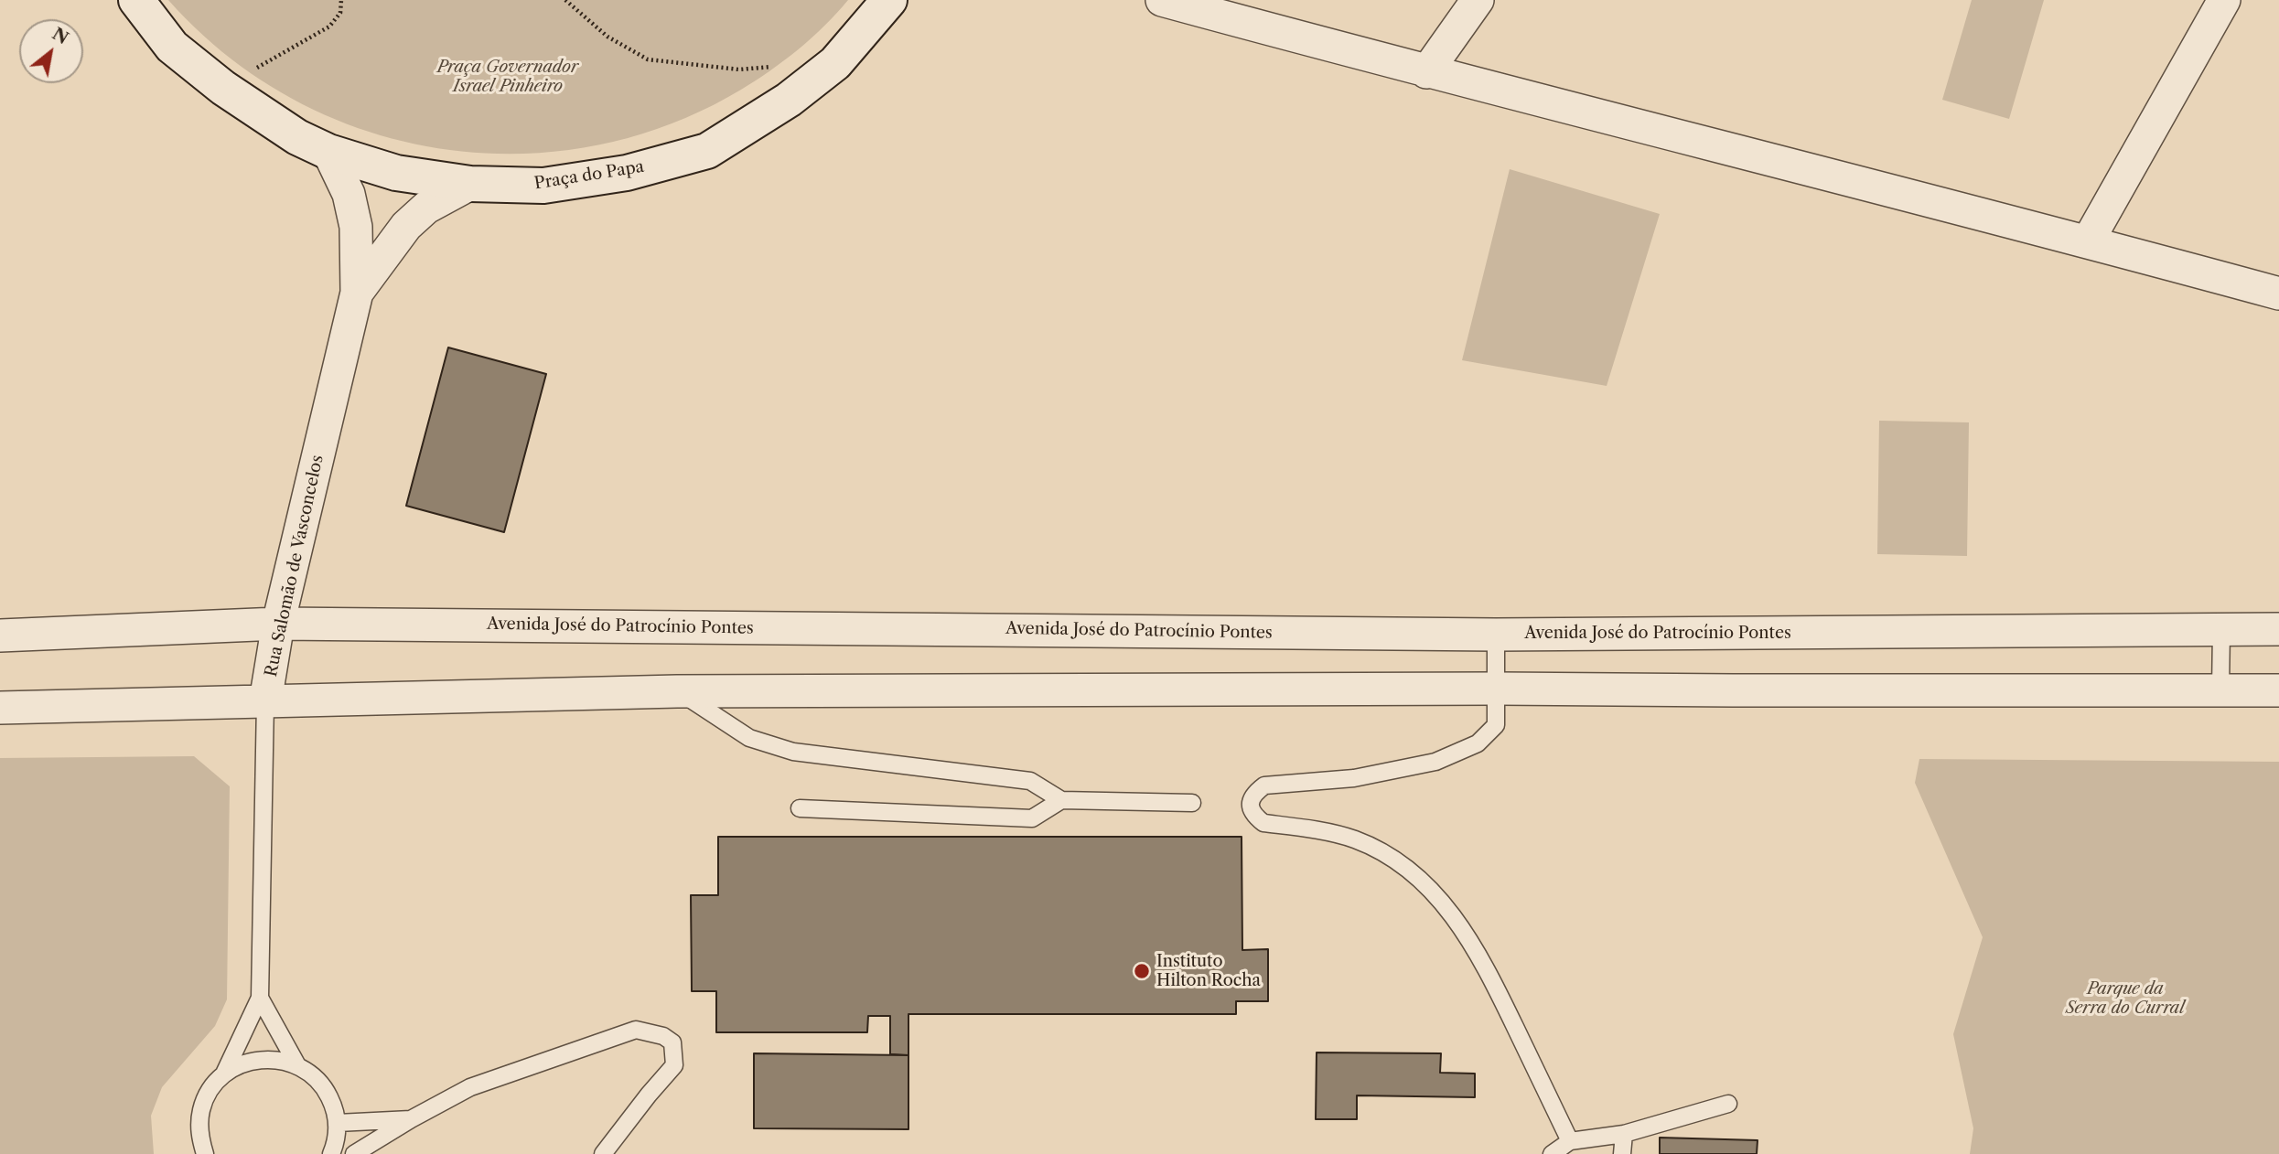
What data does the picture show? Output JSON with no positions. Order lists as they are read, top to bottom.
{
  "streets": {
    "street": ["Praça do Papa", "Rua Salomão de Vasconcelos", "Avenida José do Patrocínio Pontes"]
  },
  "crossings": [
    ["Praça do Papa", "Rua Salomão de Vasconcelos"],
    ["Rua Salomão de Vasconcelos", "Avenida José do Patrocínio Pontes"]
  ],
  "parks": ["Praça Governador Israel Pinheiro", "Parque da Serra do Curral"],
  "places": ["Instituto Hilton Rocha"],
  "north": "top right"
}
